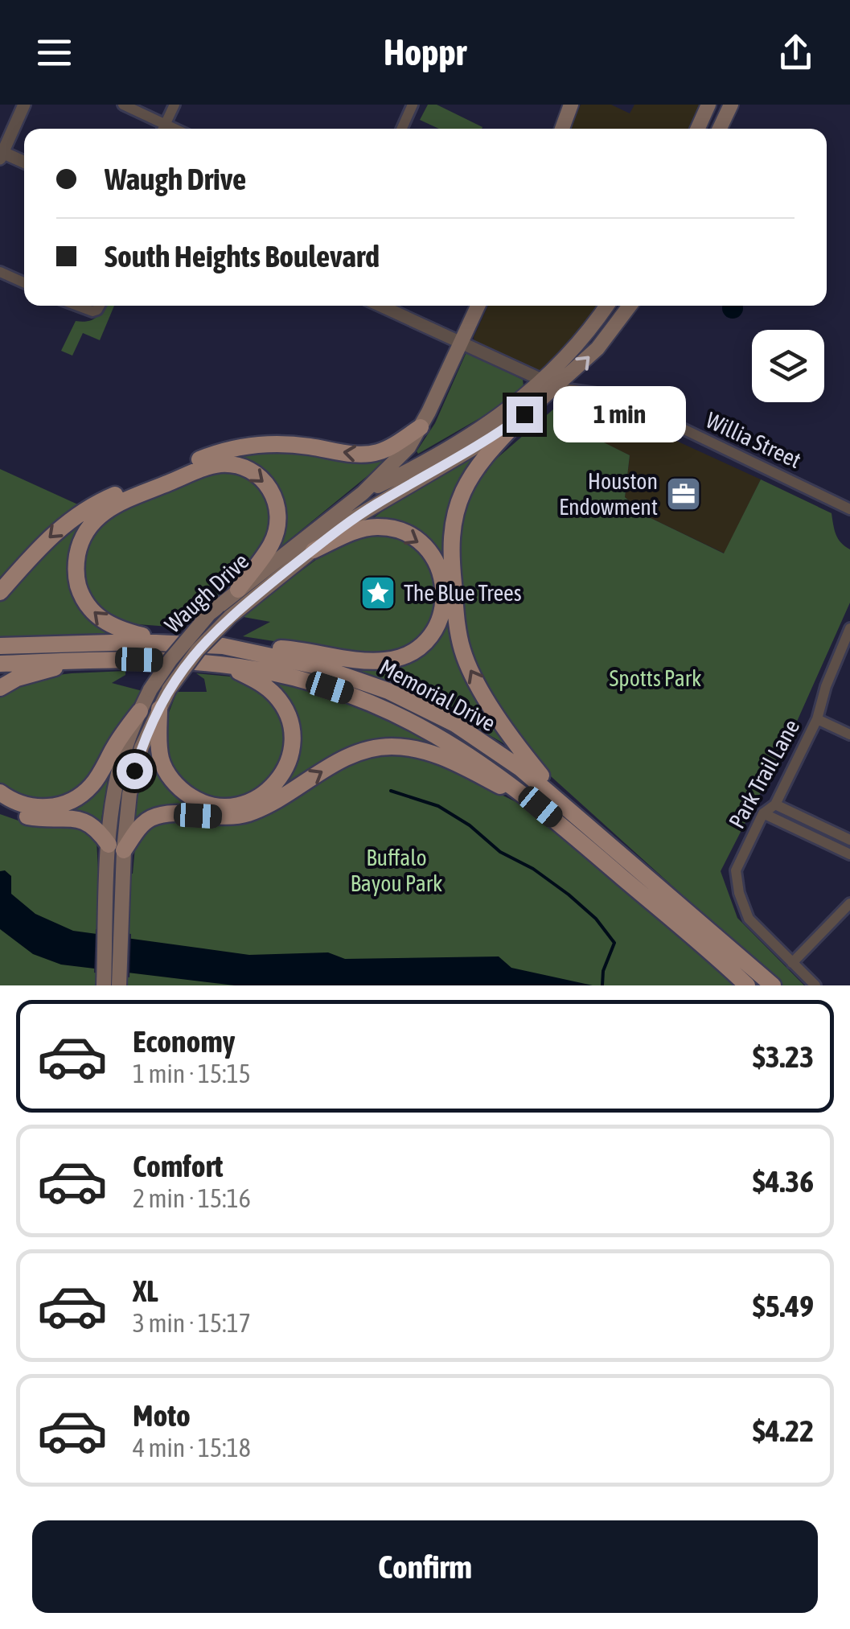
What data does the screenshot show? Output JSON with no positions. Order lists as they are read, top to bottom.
{
  "streets": {
    "main road": ["Waugh Drive", "Memorial Drive"],
    "street": ["Willia Street", "Park Trail Lane"]
  },
  "crossings": [
    ["Willia Street", "Waugh Drive"]
  ],
  "parks": ["Spotts Park", "Buffalo Bayou Park"],
  "places": {
    "office": ["Houston Endowment"],
    "place": ["The Blue Trees"]
  },
  "page": {
    "header": "Hoppr",
    "banner": ["Waugh Drive", "South Heights Boulevard"],
    "bubble": "1 min",
    "list": [
      {
        "name": "Economy",
        "note": "1 min · 15:15",
        "value": "$3.23"
      },
      {
        "name": "Comfort",
        "note": "2 min · 15:16",
        "value": "$4.36"
      },
      {
        "name": "XL",
        "note": "3 min · 15:17",
        "value": "$5.49"
      },
      {
        "name": "Moto",
        "note": "4 min · 15:18",
        "value": "$4.22"
      }
    ],
    "buttons": "Confirm"
  }
}
